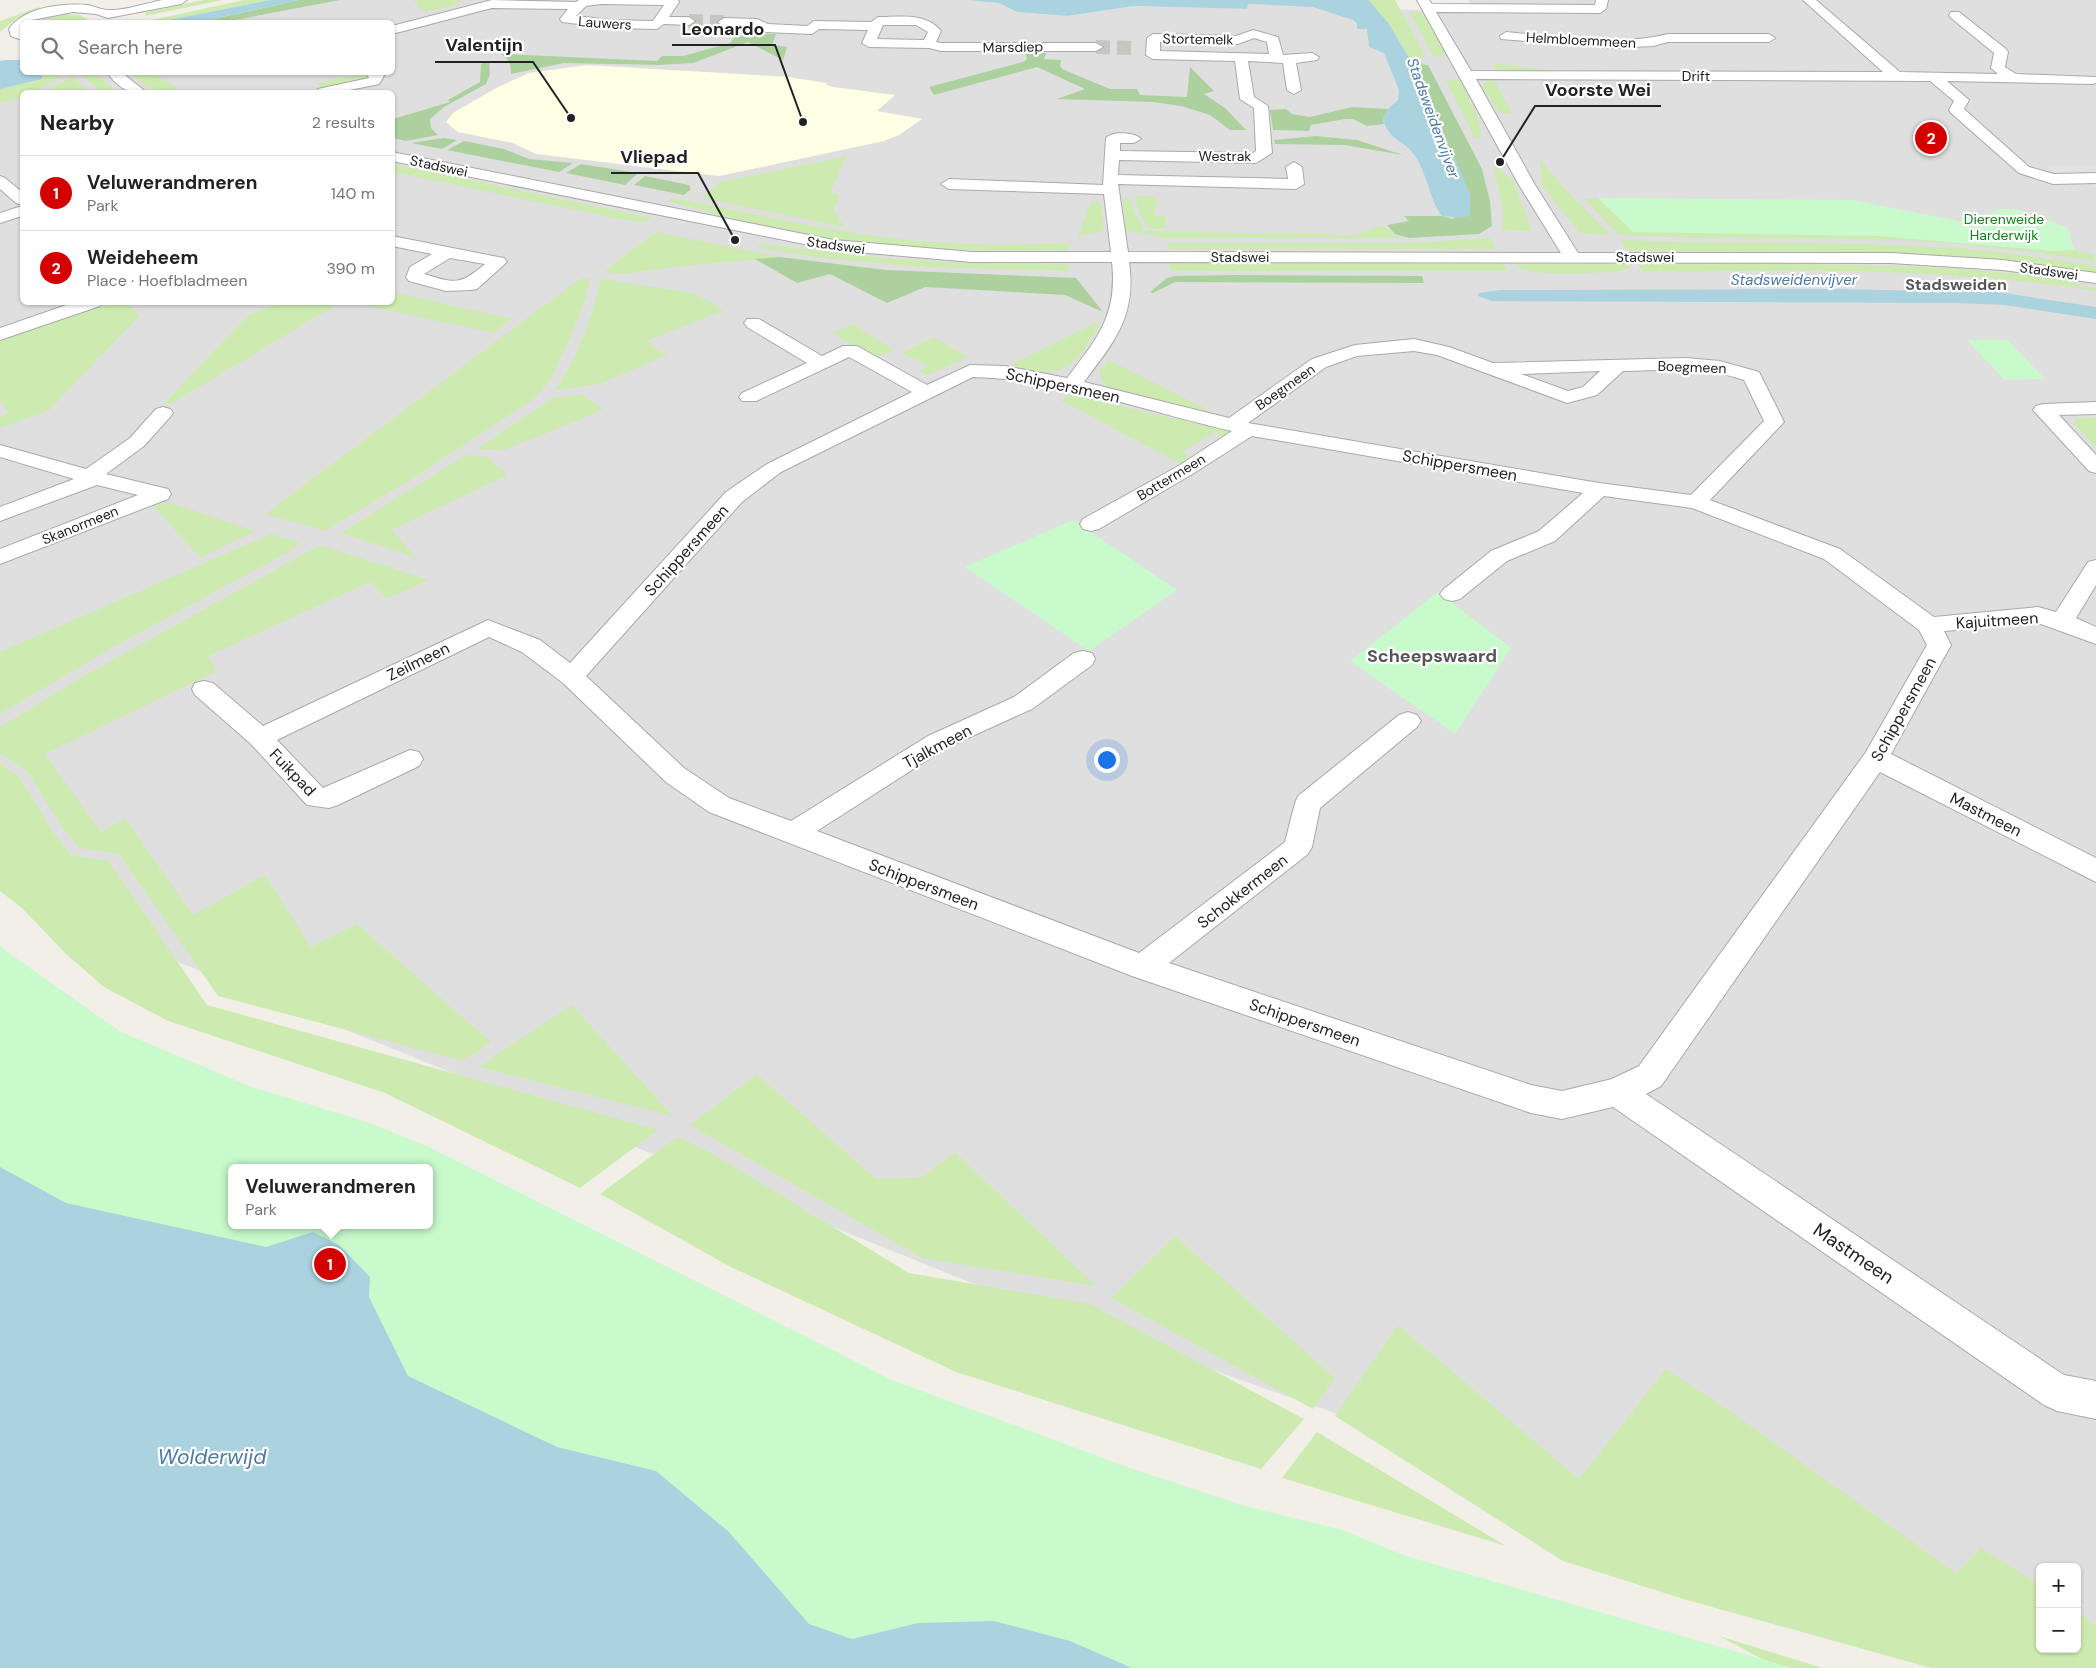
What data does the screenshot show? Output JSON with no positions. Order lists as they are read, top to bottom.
{
  "streets": {
    "street": [
      "Lauwers",
      "Stortemelk",
      "Helmbloemmeen",
      "Marsdiep",
      "Drift",
      "Westrak",
      "Stadswei",
      "Boegmeen",
      "Schippersmeen",
      "Bottermeen",
      "Skanormeen",
      "Kajuitmeen",
      "Zeilmeen",
      "Tjalkmeen",
      "Fuikpad",
      "Mastmeen",
      "Schokkermeen"
    ]
  },
  "crossings": [
    ["Stortemelk", "Westrak"],
    ["Boegmeen", "Schippersmeen"],
    ["Boegmeen", "Bottermeen"],
    ["Schippersmeen", "Bottermeen"],
    ["Schippersmeen", "Kajuitmeen"],
    ["Schippersmeen", "Zeilmeen"],
    ["Schippersmeen", "Tjalkmeen"],
    ["Schippersmeen", "Mastmeen"],
    ["Schippersmeen", "Schokkermeen"],
    ["Zeilmeen", "Fuikpad"]
  ],
  "districts": ["Stadsweiden", "Scheepswaard"],
  "water": ["Stadsweidenvijver", "Wolderwijd"],
  "parks": ["Dierenweide Harderwijk"],
  "places": [
    "Valentijn",
    "Leonardo",
    "Voorste Wei",
    "Vliepad"
  ],
  "page": {
    "search": "Search here",
    "heading": ["Nearby", "2 results"],
    "pins": ["2", "1"],
    "list": [
      {
        "mark": "1",
        "name": "Veluwerandmeren",
        "note": "Park",
        "value": "140 m"
      },
      {
        "mark": "2",
        "name": "Weideheem",
        "note": "Place · Hoefbladmeen",
        "value": "390 m"
      }
    ],
    "popup": ["Veluwerandmeren", "Park"],
    "map_buttons": ["+", "−"]
  }
}
